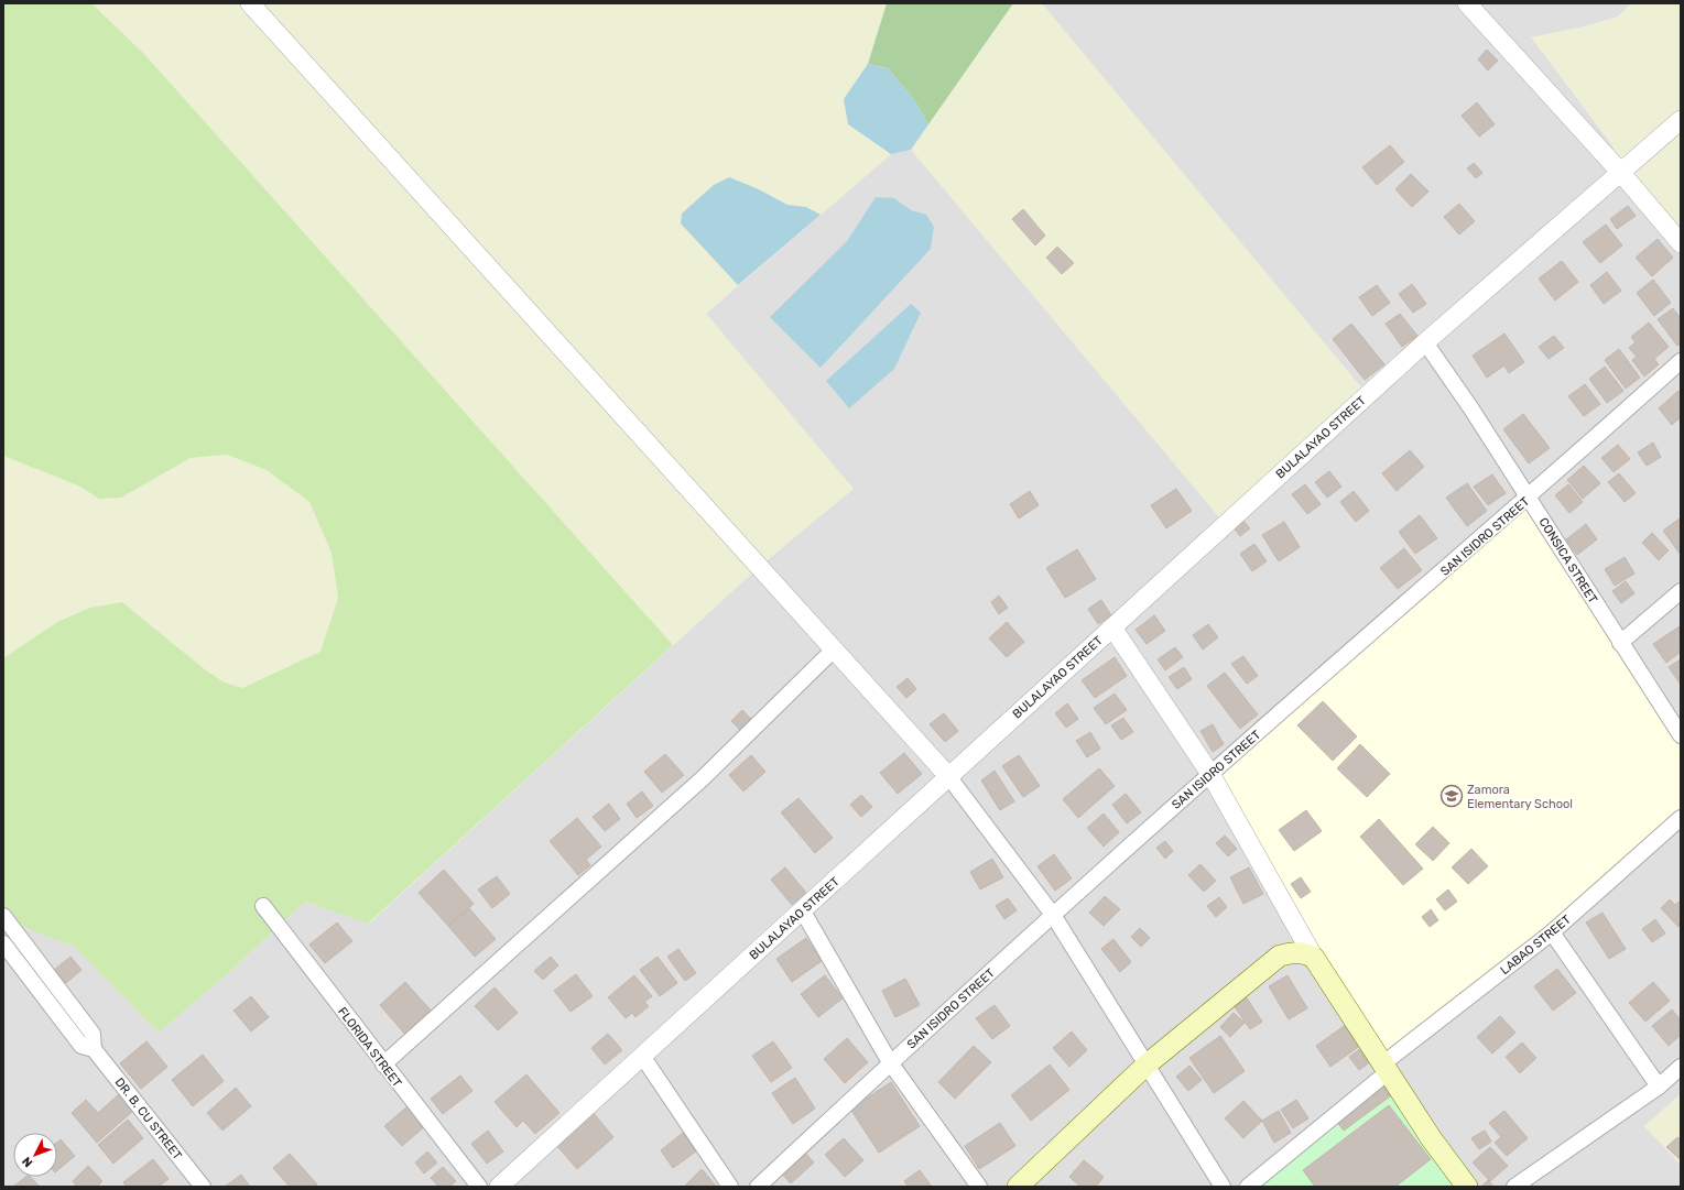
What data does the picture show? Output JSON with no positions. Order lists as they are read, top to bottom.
{
  "streets": {
    "street": [
      "BULALAYAO STREET",
      "SAN ISIDRO STREET",
      "CONSICA STREET",
      "LABAO STREET",
      "FLORIDA STREET",
      "DR. B. CU STREET"
    ]
  },
  "crossings": [
    ["BULALAYAO STREET", "CONSICA STREET"],
    ["SAN ISIDRO STREET", "CONSICA STREET"]
  ],
  "places": {
    "school or university": ["Zamora Elementary School"]
  },
  "north": "bottom left"
}
